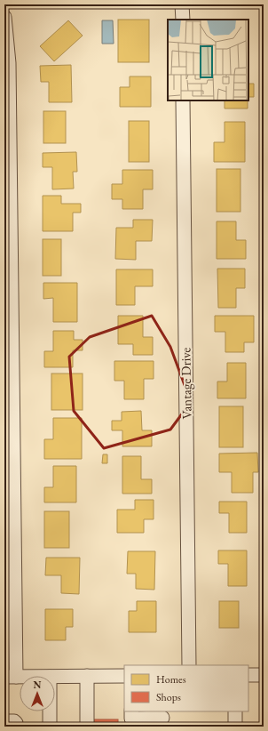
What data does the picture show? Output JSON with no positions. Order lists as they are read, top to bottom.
{
  "streets": {
    "street": ["Vantage Drive"]
  },
  "legend": ["Homes", "Shops"],
  "north": "top"
}
